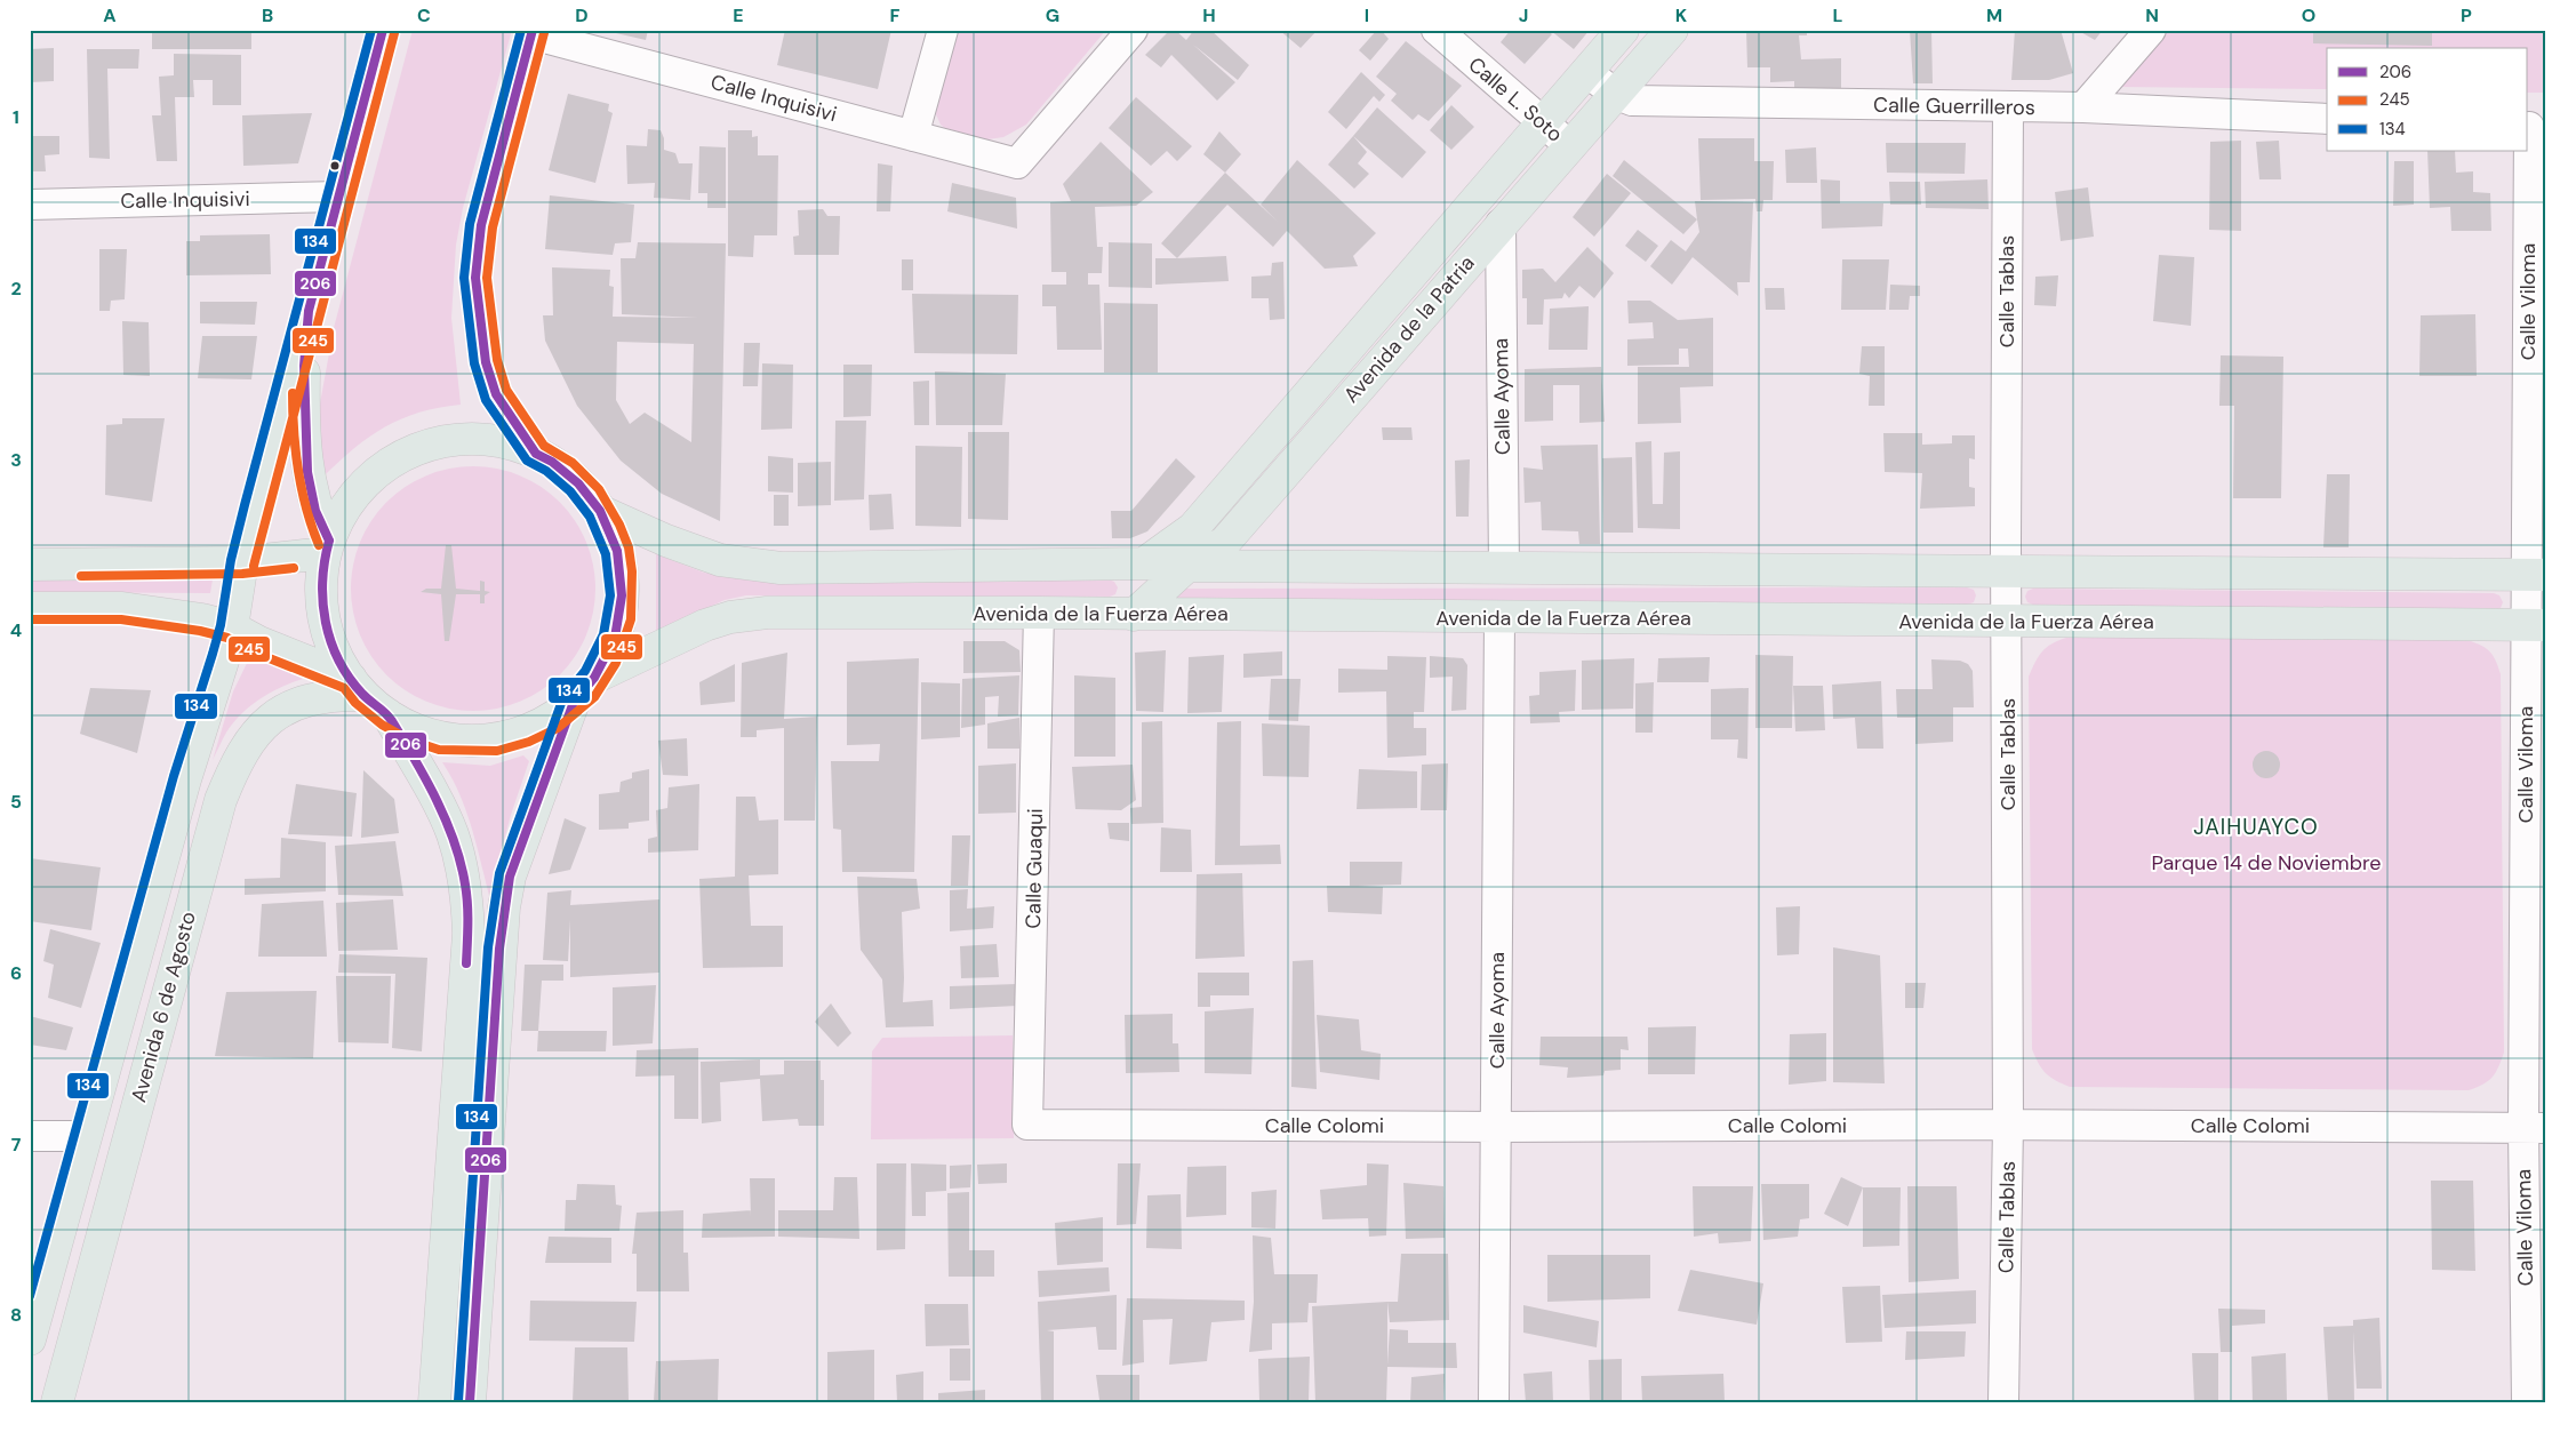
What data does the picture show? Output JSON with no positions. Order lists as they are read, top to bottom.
{
  "streets": {
    "main road": ["Avenida de la Patria", "Avenida de la Fuerza Aérea", "Avenida 6 de Agosto"],
    "street": [
      "Calle Inquisivi",
      "Calle L. Soto",
      "Calle Guerrilleros",
      "Calle Tablas",
      "Calle Viloma",
      "Calle Ayoma",
      "Calle Guaqui",
      "Calle Colomi"
    ]
  },
  "crossings": [
    ["Calle Inquisivi", "Avenida 6 de Agosto"],
    ["Calle L. Soto", "Avenida de la Patria"],
    ["Calle Guerrilleros", "Calle Tablas"],
    ["Calle Guerrilleros", "Avenida de la Patria"],
    ["Calle Tablas", "Avenida de la Fuerza Aérea"],
    ["Calle Tablas", "Calle Colomi"],
    ["Calle Viloma", "Avenida de la Fuerza Aérea"],
    ["Calle Viloma", "Calle Colomi"],
    ["Avenida de la Patria", "Calle Ayoma"],
    ["Avenida de la Patria", "Avenida de la Fuerza Aérea"],
    ["Calle Ayoma", "Avenida de la Fuerza Aérea"],
    ["Calle Ayoma", "Calle Colomi"],
    ["Avenida de la Fuerza Aérea", "Calle Guaqui"],
    ["Calle Guaqui", "Calle Colomi"]
  ],
  "districts": ["JAIHUAYCO"],
  "parks": ["Parque 14 de Noviembre"],
  "lines": ["transit line 206", "transit line 134", "transit line 245"],
  "legend": ["206", "245", "134"],
  "grid": {
    "columns": [
      "A",
      "B",
      "C",
      "D",
      "E",
      "F",
      "G",
      "H",
      "I",
      "J",
      "K",
      "L",
      "M",
      "N",
      "O",
      "P"
    ],
    "rows": [
      "1",
      "2",
      "3",
      "4",
      "5",
      "6",
      "7",
      "8"
    ]
  }
}
